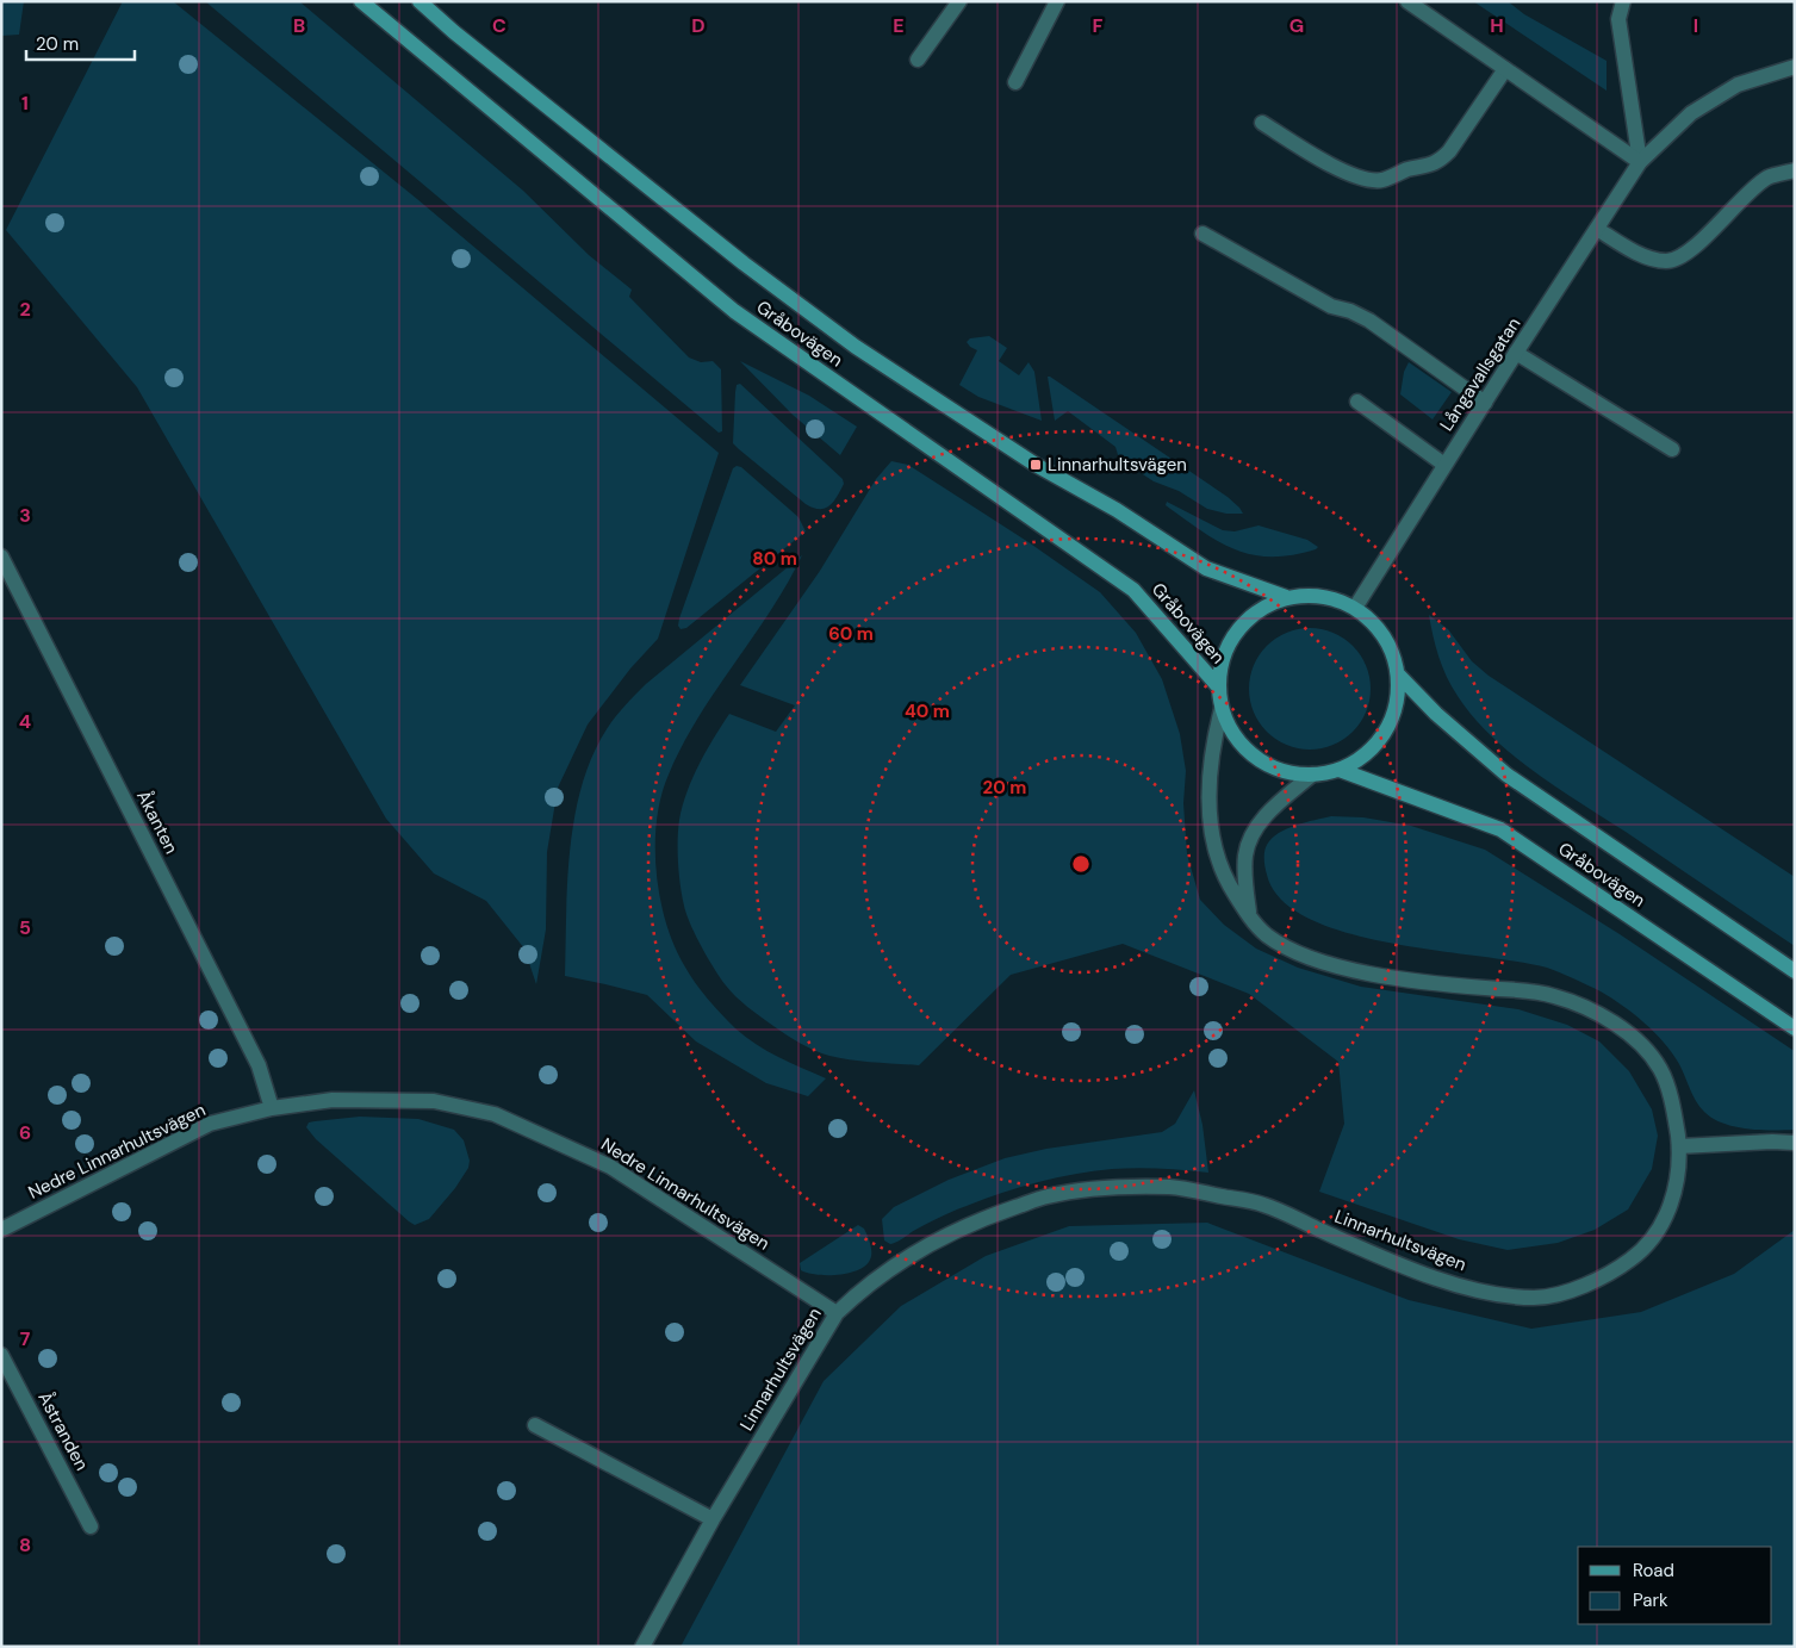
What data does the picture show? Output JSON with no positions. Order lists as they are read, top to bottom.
{
  "streets": {
    "main road": ["Gråbovägen"],
    "street": [
      "Långavallsgatan",
      "Åkanten",
      "Nedre Linnarhultsvägen",
      "Linnarhultsvägen",
      "Åstranden"
    ]
  },
  "crossings": [
    ["Gråbovägen", "Långavallsgatan"],
    ["Gråbovägen", "Linnarhultsvägen"],
    ["Långavallsgatan", "Linnarhultsvägen"],
    ["Åkanten", "Nedre Linnarhultsvägen"],
    ["Nedre Linnarhultsvägen", "Linnarhultsvägen"]
  ],
  "places": {
    "transit": ["Linnarhultsvägen"]
  },
  "legend": ["Road", "Park"],
  "scale_bar": "20 m",
  "grid": {
    "columns": [
      "B",
      "C",
      "D",
      "E",
      "F",
      "G",
      "H",
      "I"
    ],
    "rows": [
      "1",
      "2",
      "3",
      "4",
      "5",
      "6",
      "7",
      "8"
    ]
  },
  "rings": [
    "80 m",
    "60 m",
    "40 m",
    "20 m"
  ]
}
